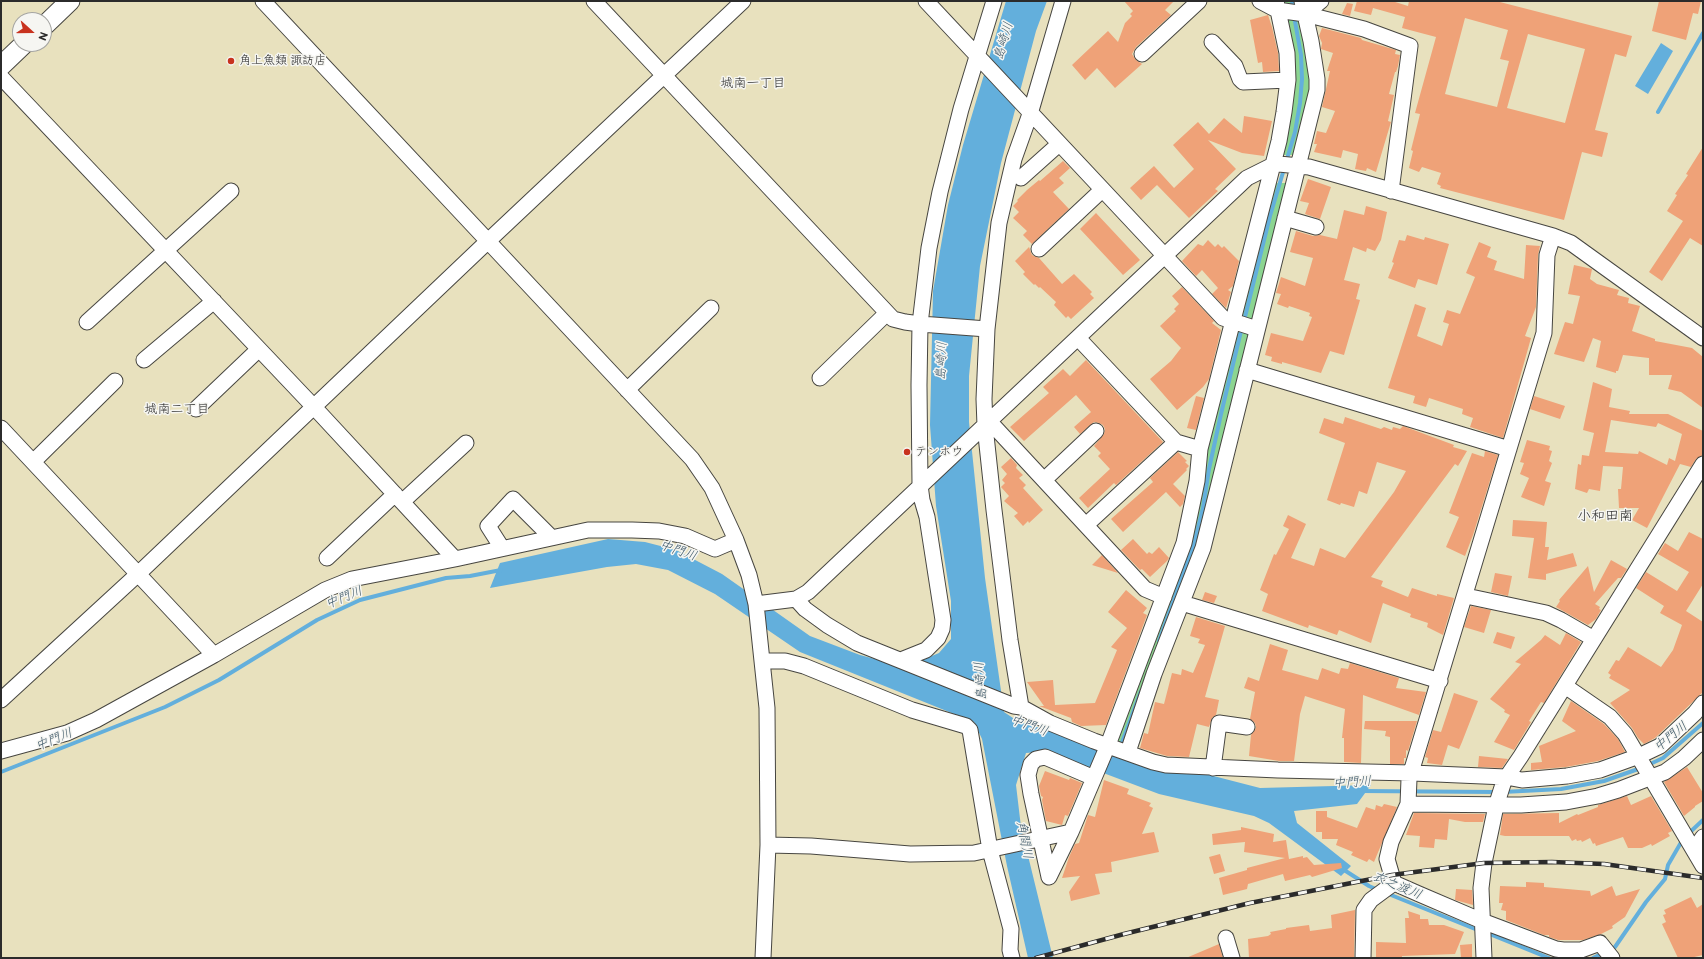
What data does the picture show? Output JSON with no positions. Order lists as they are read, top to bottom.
{
  "districts": ["城南一丁目", "城南二丁目", "小和田南"],
  "water": [
    "島崎川",
    "中門川",
    "角間川",
    "衣之渡川"
  ],
  "places": ["角上魚類 諏訪店", "テンホウ"],
  "north": "right"
}
